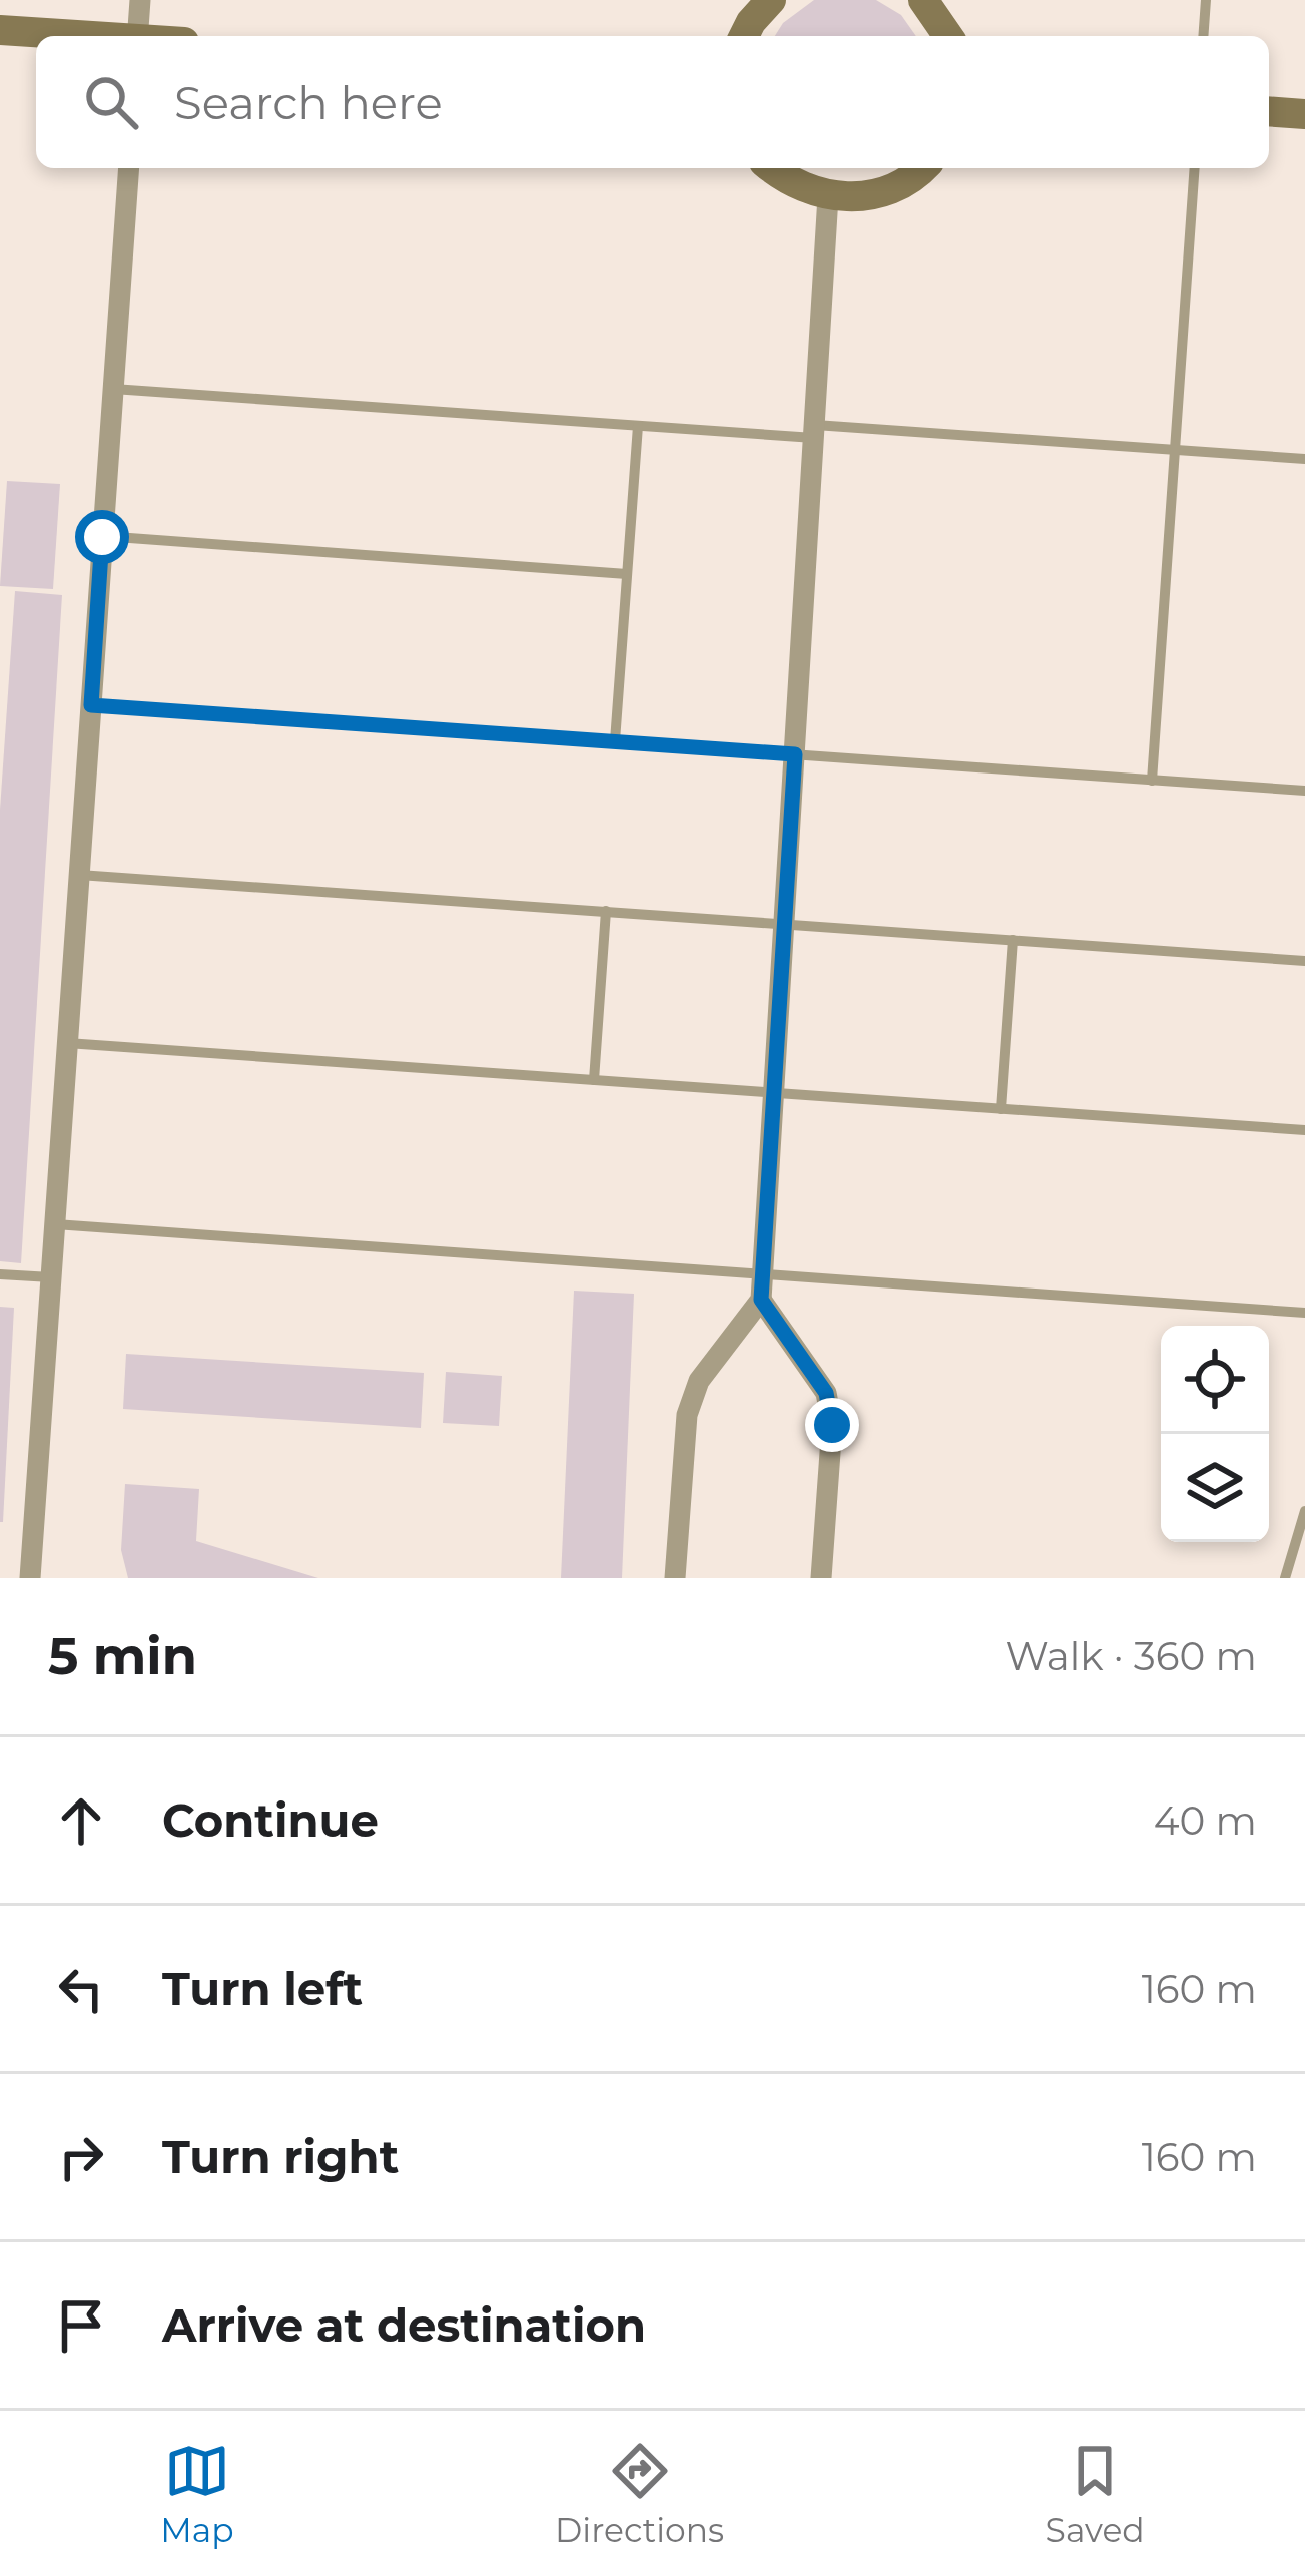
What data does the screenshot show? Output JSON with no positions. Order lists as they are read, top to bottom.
{
  "page": {
    "search": "Search here",
    "heading": ["5 min", "Walk · 360 m"],
    "list": [
      ["Continue", "40 m"],
      ["Turn left", "160 m"],
      ["Turn right", "160 m"],
      "Arrive at destination"
    ],
    "nav": ["Map", "Directions", "Saved"]
  }
}
